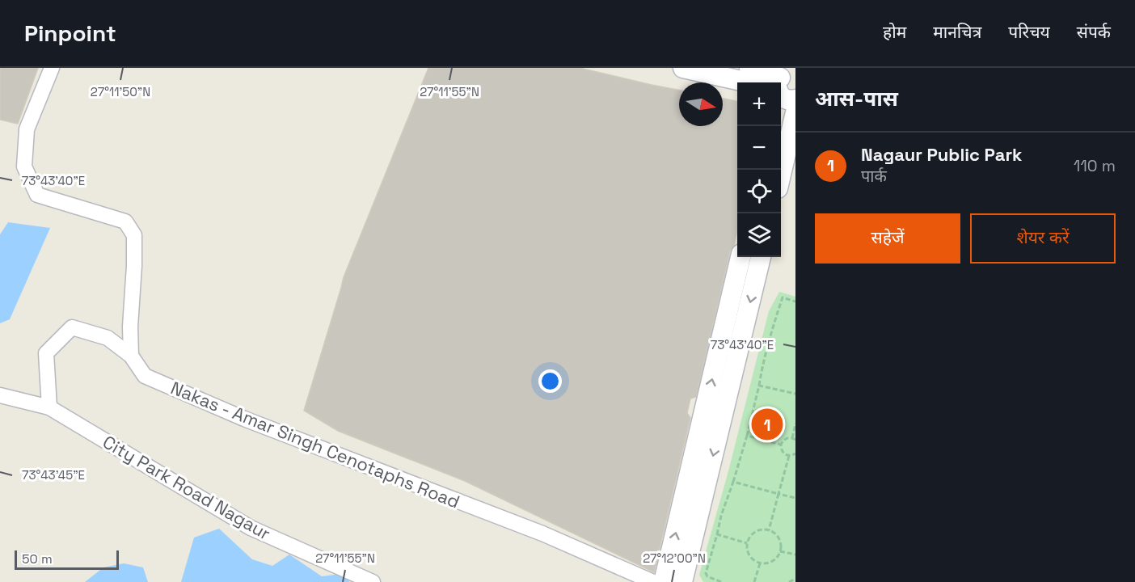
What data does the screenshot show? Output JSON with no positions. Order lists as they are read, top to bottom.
{
  "streets": {
    "street": ["Nakas - Amar Singh Cenotaphs Road", "City Park Road Nagaur"]
  },
  "crossings": [
    ["Nakas - Amar Singh Cenotaphs Road", "City Park Road Nagaur"]
  ],
  "scale_bar": "50 m",
  "north": "right",
  "page": {
    "header": "Pinpoint",
    "nav": [
      "होम",
      "मानचित्र",
      "परिचय",
      "संपर्क"
    ],
    "heading": "आस-पास",
    "map_buttons": ["+", "−"],
    "list": [
      {
        "mark": "1",
        "name": "Nagaur Public Park",
        "note": "पार्क",
        "value": "110 m"
      }
    ],
    "buttons": ["सहेजें", "शेयर करें"],
    "pins": "1",
    "scale": "50 m"
  },
  "coordinates": [
    "27°11'50\"N",
    "27°11'55\"N",
    "73°43'40\"E",
    "73°43'45\"E",
    "27°12'00\"N"
  ]
}
